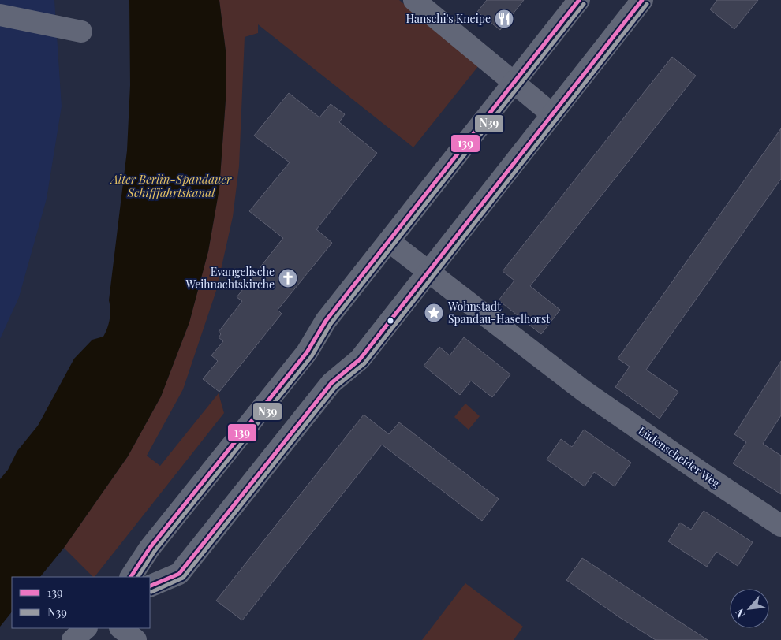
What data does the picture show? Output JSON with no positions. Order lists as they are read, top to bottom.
{
  "streets": {
    "street": ["Lüdenscheider Weg"]
  },
  "water": ["Alter Berlin-Spandauer Schifffahrtskanal"],
  "places": {
    "restaurant": ["Hanschi's Kneipe"],
    "church": ["Evangelische Weihnachtskirche"],
    "place": ["Wohnstadt Spandau-Haselhorst"]
  },
  "lines": ["transit line 139", "transit line N39"],
  "legend": ["139", "N39"],
  "north": "bottom left"
}
